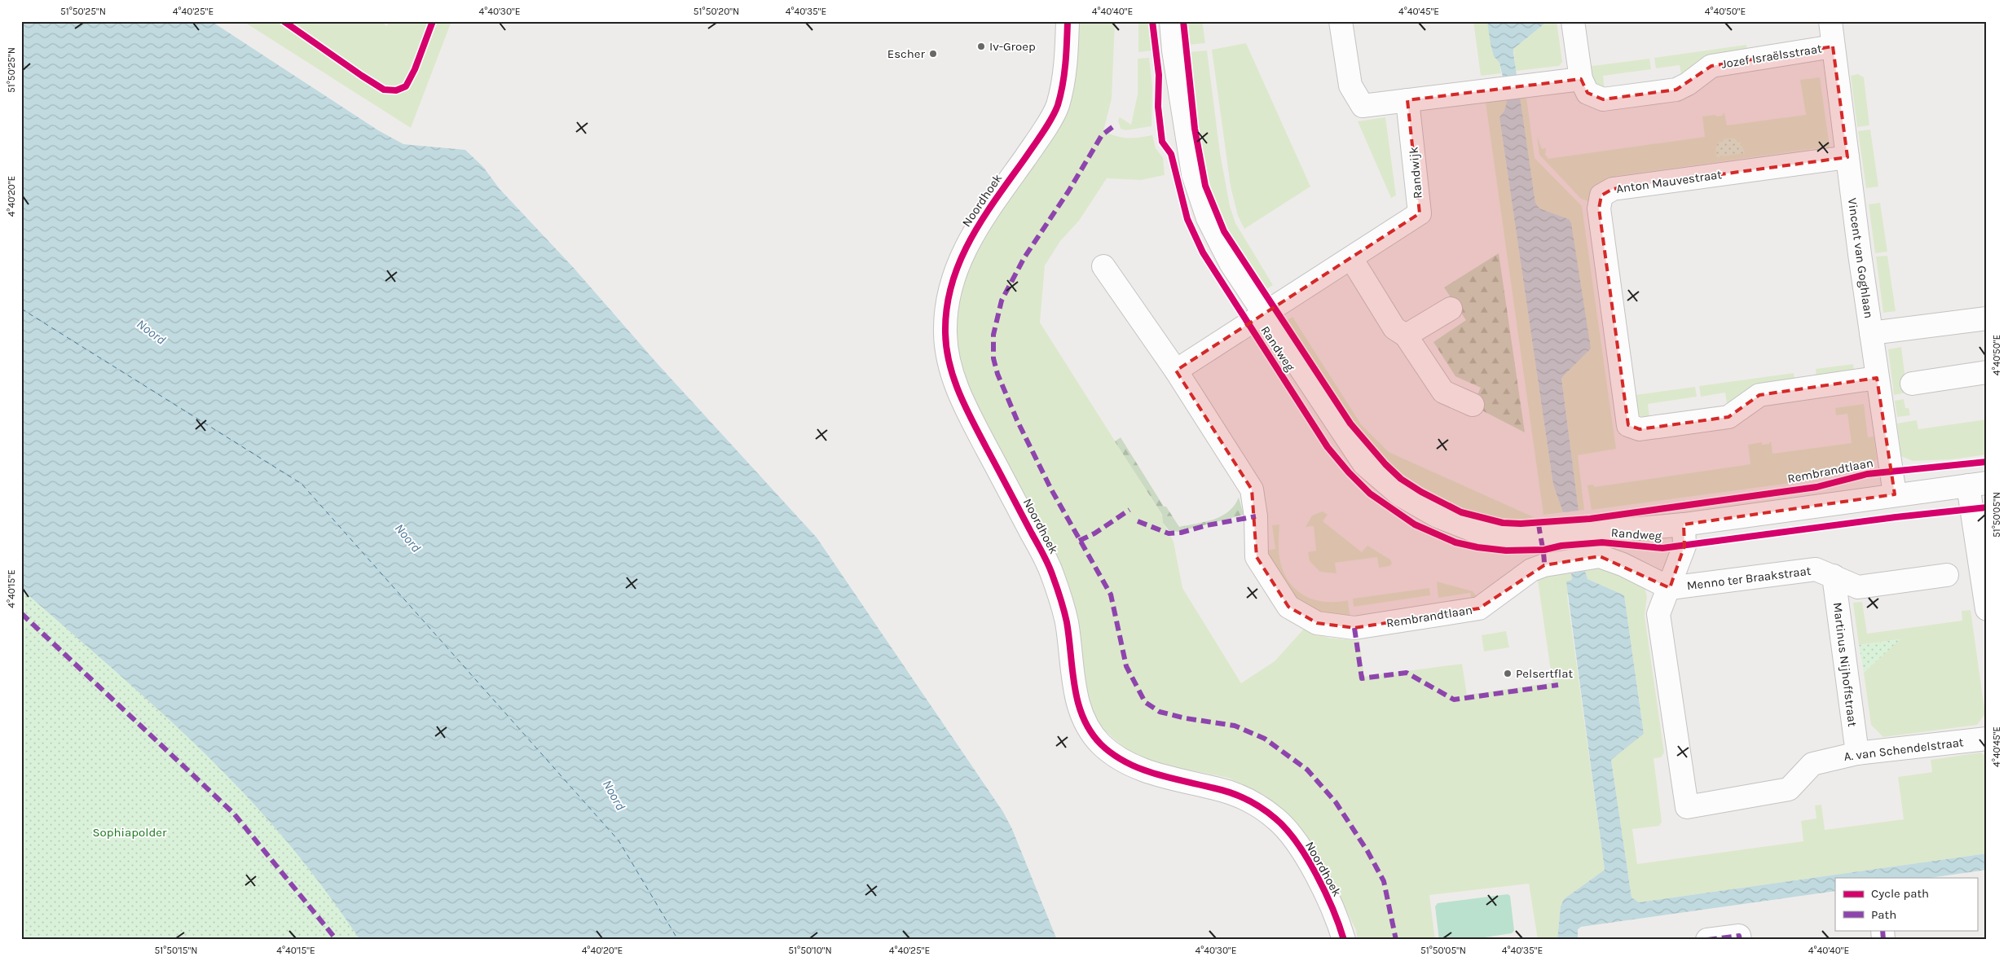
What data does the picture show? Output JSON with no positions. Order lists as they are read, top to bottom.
{
  "streets": {
    "street": [
      "Jozef Israëlsstraat",
      "Randwijk",
      "Anton Mauvestraat",
      "Noordhoek",
      "Vincent van Goghlaan",
      "Randweg",
      "Rembrandtlaan",
      "Menno ter Braakstraat",
      "Martinus Nijhoffstraat",
      "A. van Schendelstraat"
    ]
  },
  "crossings": [
    ["Jozef Israëlsstraat", "Vincent van Goghlaan"],
    ["Randwijk", "Randweg"],
    ["Randwijk", "Rembrandtlaan"],
    ["Anton Mauvestraat", "Vincent van Goghlaan"],
    ["Randweg", "Menno ter Braakstraat"],
    ["Rembrandtlaan", "Menno ter Braakstraat"],
    ["Menno ter Braakstraat", "Martinus Nijhoffstraat"],
    ["Menno ter Braakstraat", "A. van Schendelstraat"],
    ["Martinus Nijhoffstraat", "A. van Schendelstraat"]
  ],
  "water": ["Noord"],
  "parks": ["Sophiapolder"],
  "places": ["Iv-Groep", "Escher", "Pelsertflat"],
  "legend": ["Cycle path", "Path"],
  "coordinates": [
    "51°50'25\"N",
    "4°40'25\"E",
    "4°40'30\"E",
    "51°50'20\"N",
    "4°40'35\"E",
    "4°40'40\"E",
    "4°40'45\"E",
    "4°40'50\"E",
    "4°40'20\"E",
    "51°50'05\"N",
    "4°40'15\"E",
    "51°50'15\"N",
    "51°50'10\"N"
  ]
}
